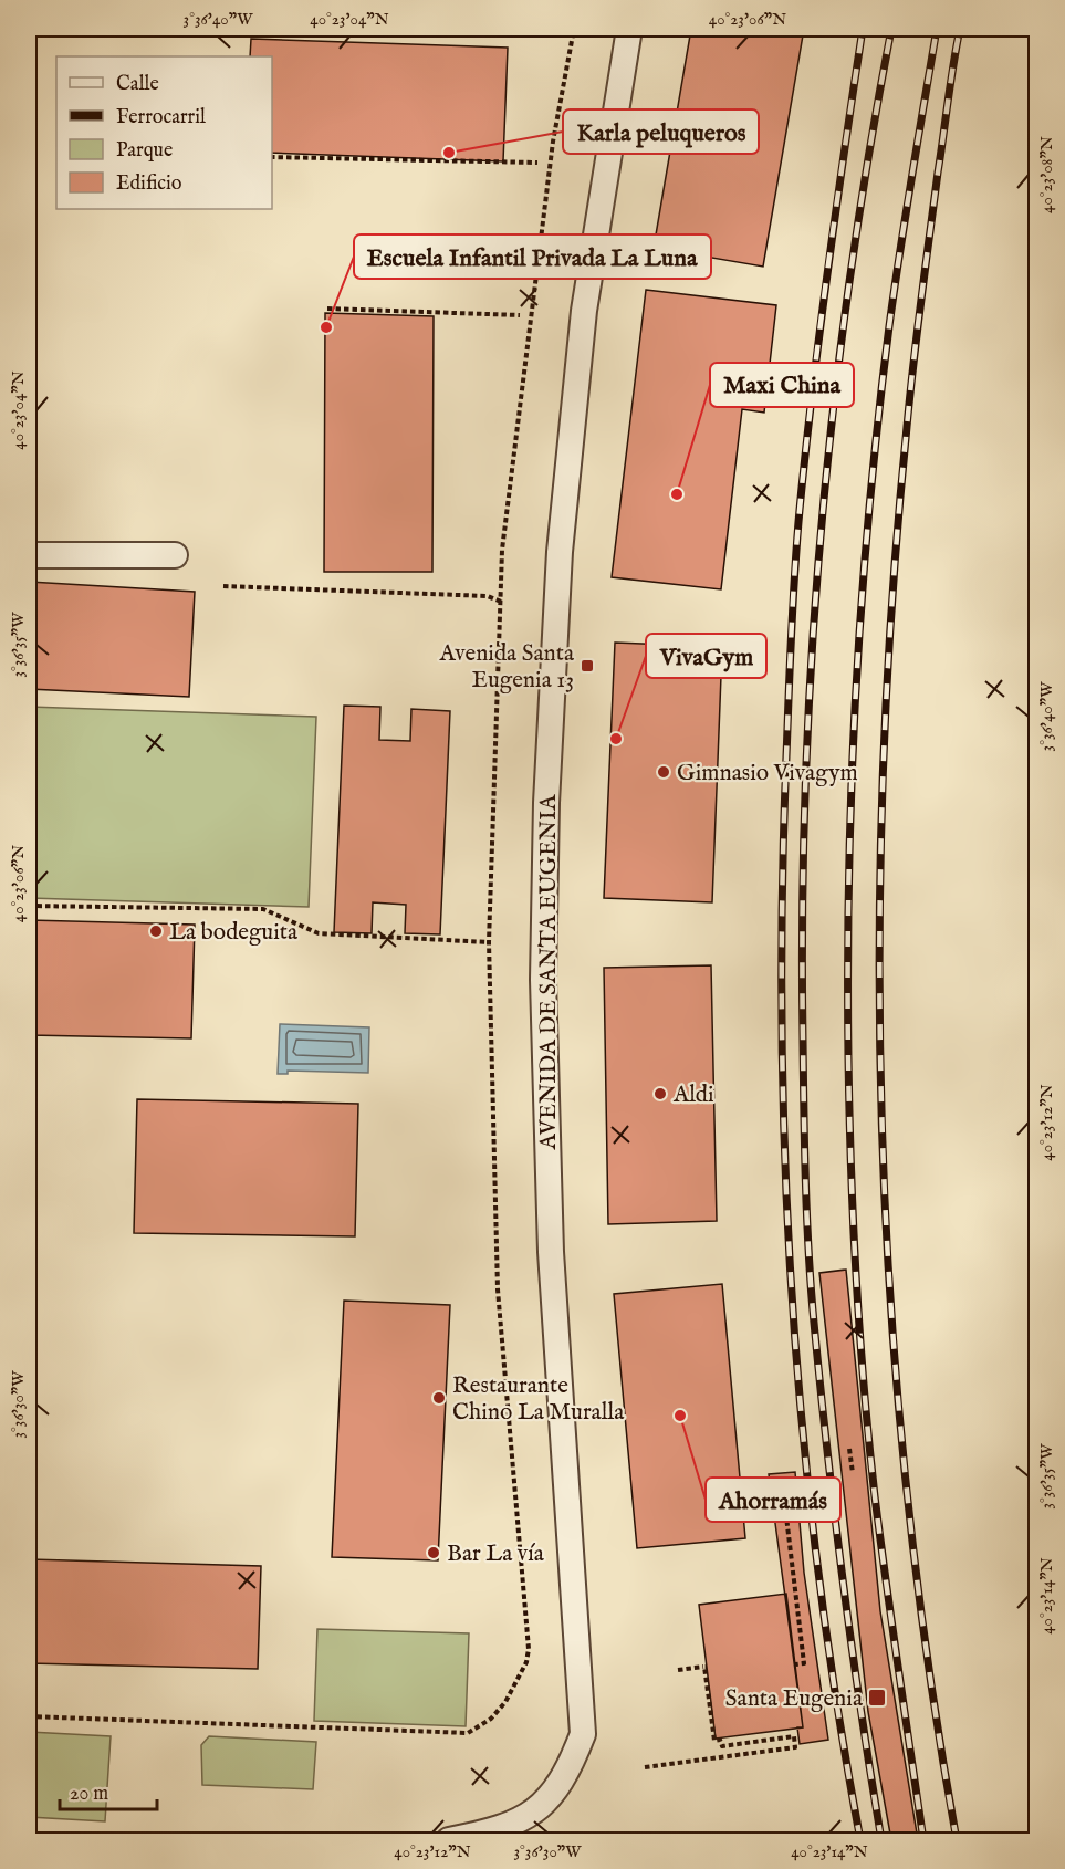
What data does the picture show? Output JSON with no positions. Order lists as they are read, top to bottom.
{
  "streets": {
    "street": ["AVENIDA DE SANTA EUGENIA"]
  },
  "places": {
    "other": [
      "Karla peluqueros",
      "Escuela Infantil Privada La Luna",
      "Maxi China",
      "VivaGym",
      "Gimnasio Vivagym",
      "La bodeguita",
      "Aldi",
      "Restaurante Chino La Muralla",
      "Ahorramás",
      "Bar La vía"
    ],
    "transit": ["Avenida Santa Eugenia 13", "Santa Eugenia"]
  },
  "legend": [
    "Calle",
    "Ferrocarril",
    "Parque",
    "Edificio"
  ],
  "scale_bar": "20 m",
  "coordinates": [
    "3°36'40\"W",
    "40°23'04\"N",
    "40°23'06\"N",
    "40°23'08\"N",
    "3°36'35\"W",
    "40°23'12\"N",
    "3°36'30\"W",
    "40°23'14\"N"
  ]
}
